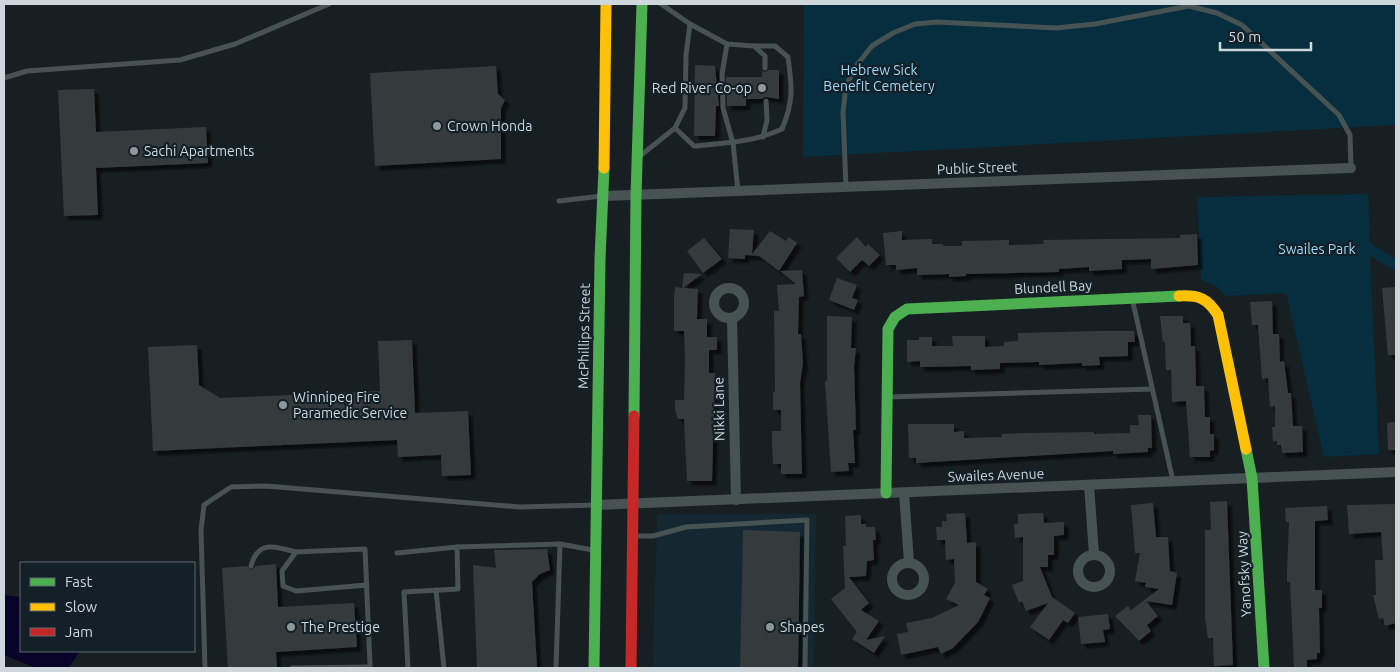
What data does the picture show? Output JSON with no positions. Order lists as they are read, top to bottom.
{
  "streets": {
    "main road": ["Blundell Bay", "McPhillips Street", "Yanofsky Way"],
    "street": ["Public Street", "Nikki Lane", "Swailes Avenue"]
  },
  "crossings": [
    ["Public Street", "McPhillips Street"],
    ["Blundell Bay", "Swailes Avenue"],
    ["Blundell Bay", "Yanofsky Way"],
    ["McPhillips Street", "Swailes Avenue"],
    ["Nikki Lane", "Swailes Avenue"],
    ["Swailes Avenue", "Yanofsky Way"]
  ],
  "parks": ["Hebrew Sick Benefit Cemetery", "Swailes Park"],
  "places": [
    "Red River Co-op",
    "Crown Honda",
    "Sachi Apartments",
    "Winnipeg Fire Paramedic Service",
    "The Prestige",
    "Shapes"
  ],
  "legend": ["Fast", "Slow", "Jam"],
  "scale_bar": "50 m"
}
